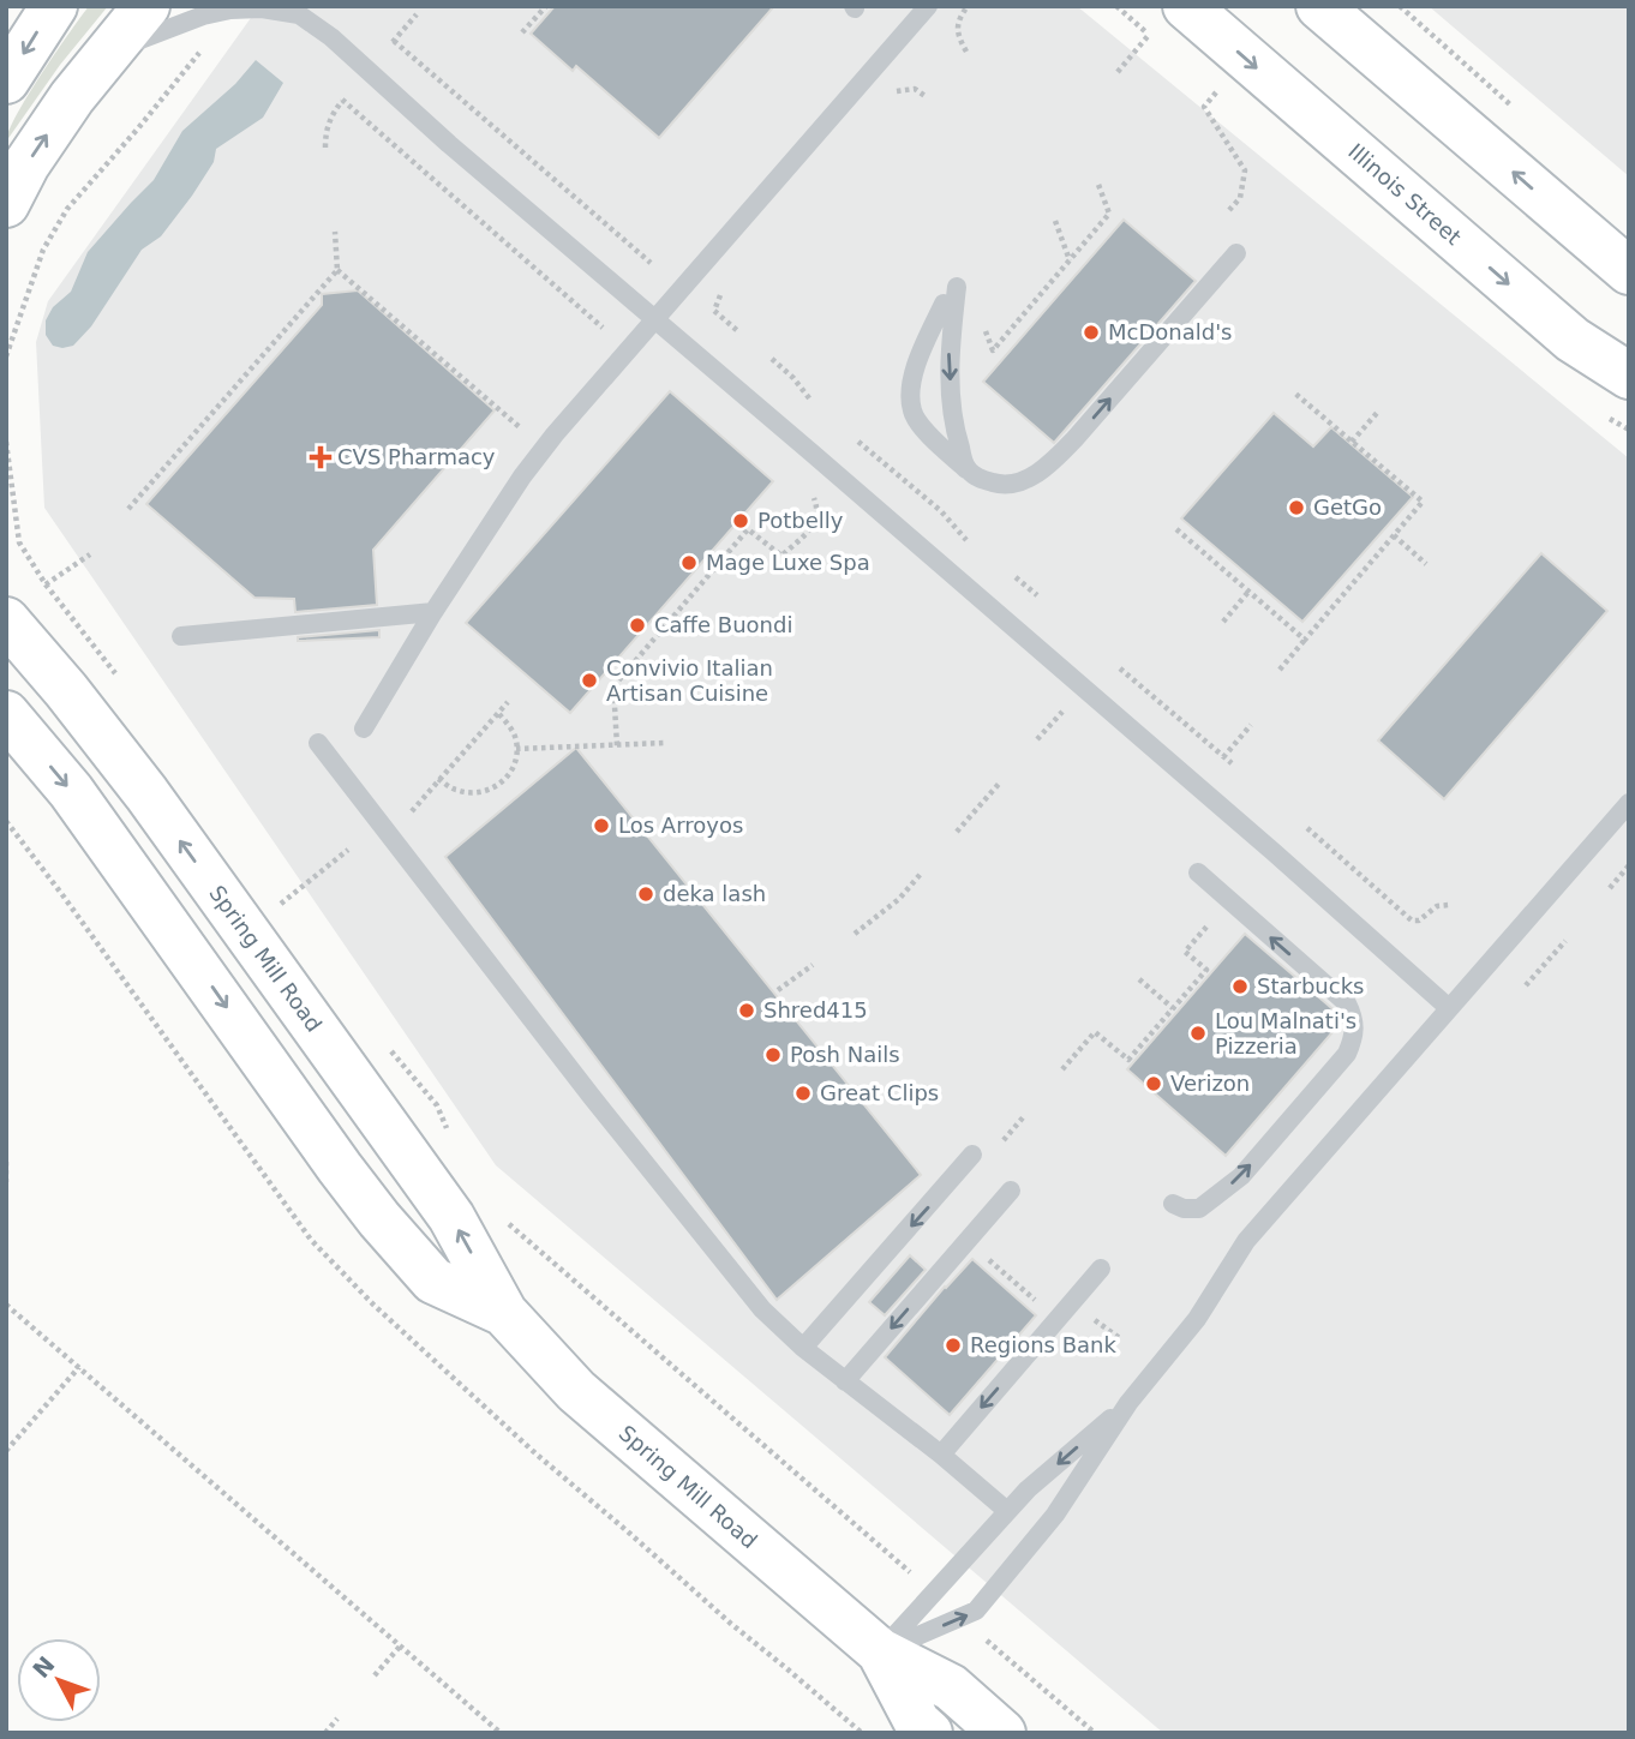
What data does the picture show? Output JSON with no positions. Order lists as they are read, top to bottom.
{
  "streets": {
    "street": ["Illinois Street", "Spring Mill Road"]
  },
  "places": {
    "other": [
      "McDonald's",
      "GetGo",
      "Potbelly",
      "Mage Luxe Spa",
      "Caffe Buondi",
      "Convivio Italian Artisan Cuisine",
      "Los Arroyos",
      "deka lash",
      "Starbucks",
      "Shred415",
      "Lou Malnati's Pizzeria",
      "Posh Nails",
      "Verizon",
      "Great Clips",
      "Regions Bank"
    ],
    "health": ["CVS Pharmacy"]
  },
  "north": "top left"
}
